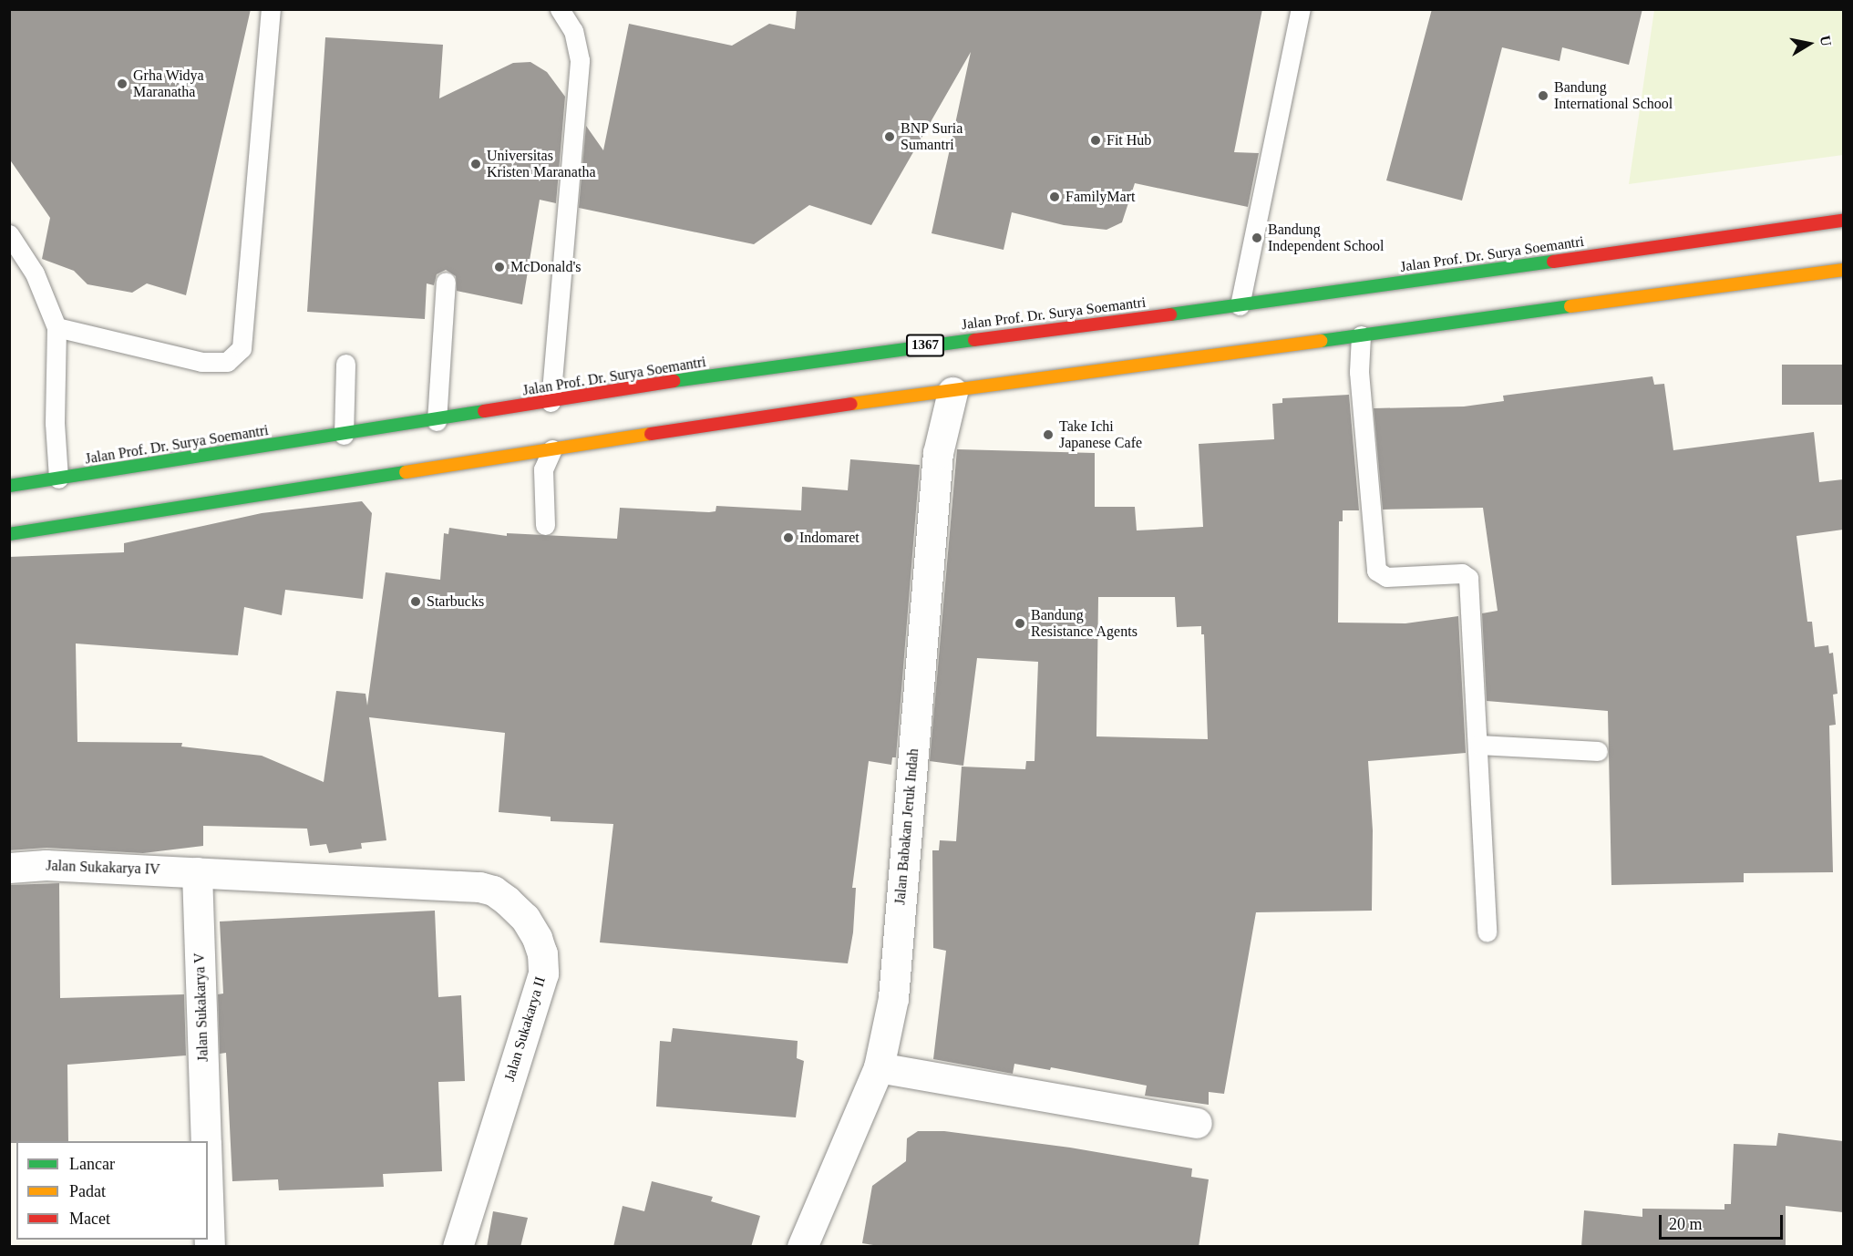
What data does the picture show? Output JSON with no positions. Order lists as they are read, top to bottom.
{
  "streets": {
    "main road": ["Jalan Prof. Dr. Surya Soemantri", "1367"],
    "street": [
      "Jalan Babakan Jeruk Indah",
      "Jalan Sukakarya IV",
      "Jalan Sukakarya V",
      "Jalan Sukakarya II"
    ]
  },
  "crossings": [
    ["Jalan Sukakarya IV", "Jalan Sukakarya V"],
    ["Jalan Sukakarya IV", "Jalan Sukakarya II"],
    ["Jalan Sukakarya V", "Jalan Sukakarya II"]
  ],
  "places": [
    "Grha Widya Maranatha",
    "Bandung International School",
    "BNP Suria Sumantri",
    "Fit Hub",
    "Universitas Kristen Maranatha",
    "FamilyMart",
    "Bandung Independent School",
    "McDonald's",
    "Take Ichi Japanese Cafe",
    "Indomaret",
    "Starbucks",
    "Bandung Resistance Agents"
  ],
  "legend": ["Lancar", "Padat", "Macet"],
  "scale_bar": "20 m",
  "north": "right"
}
